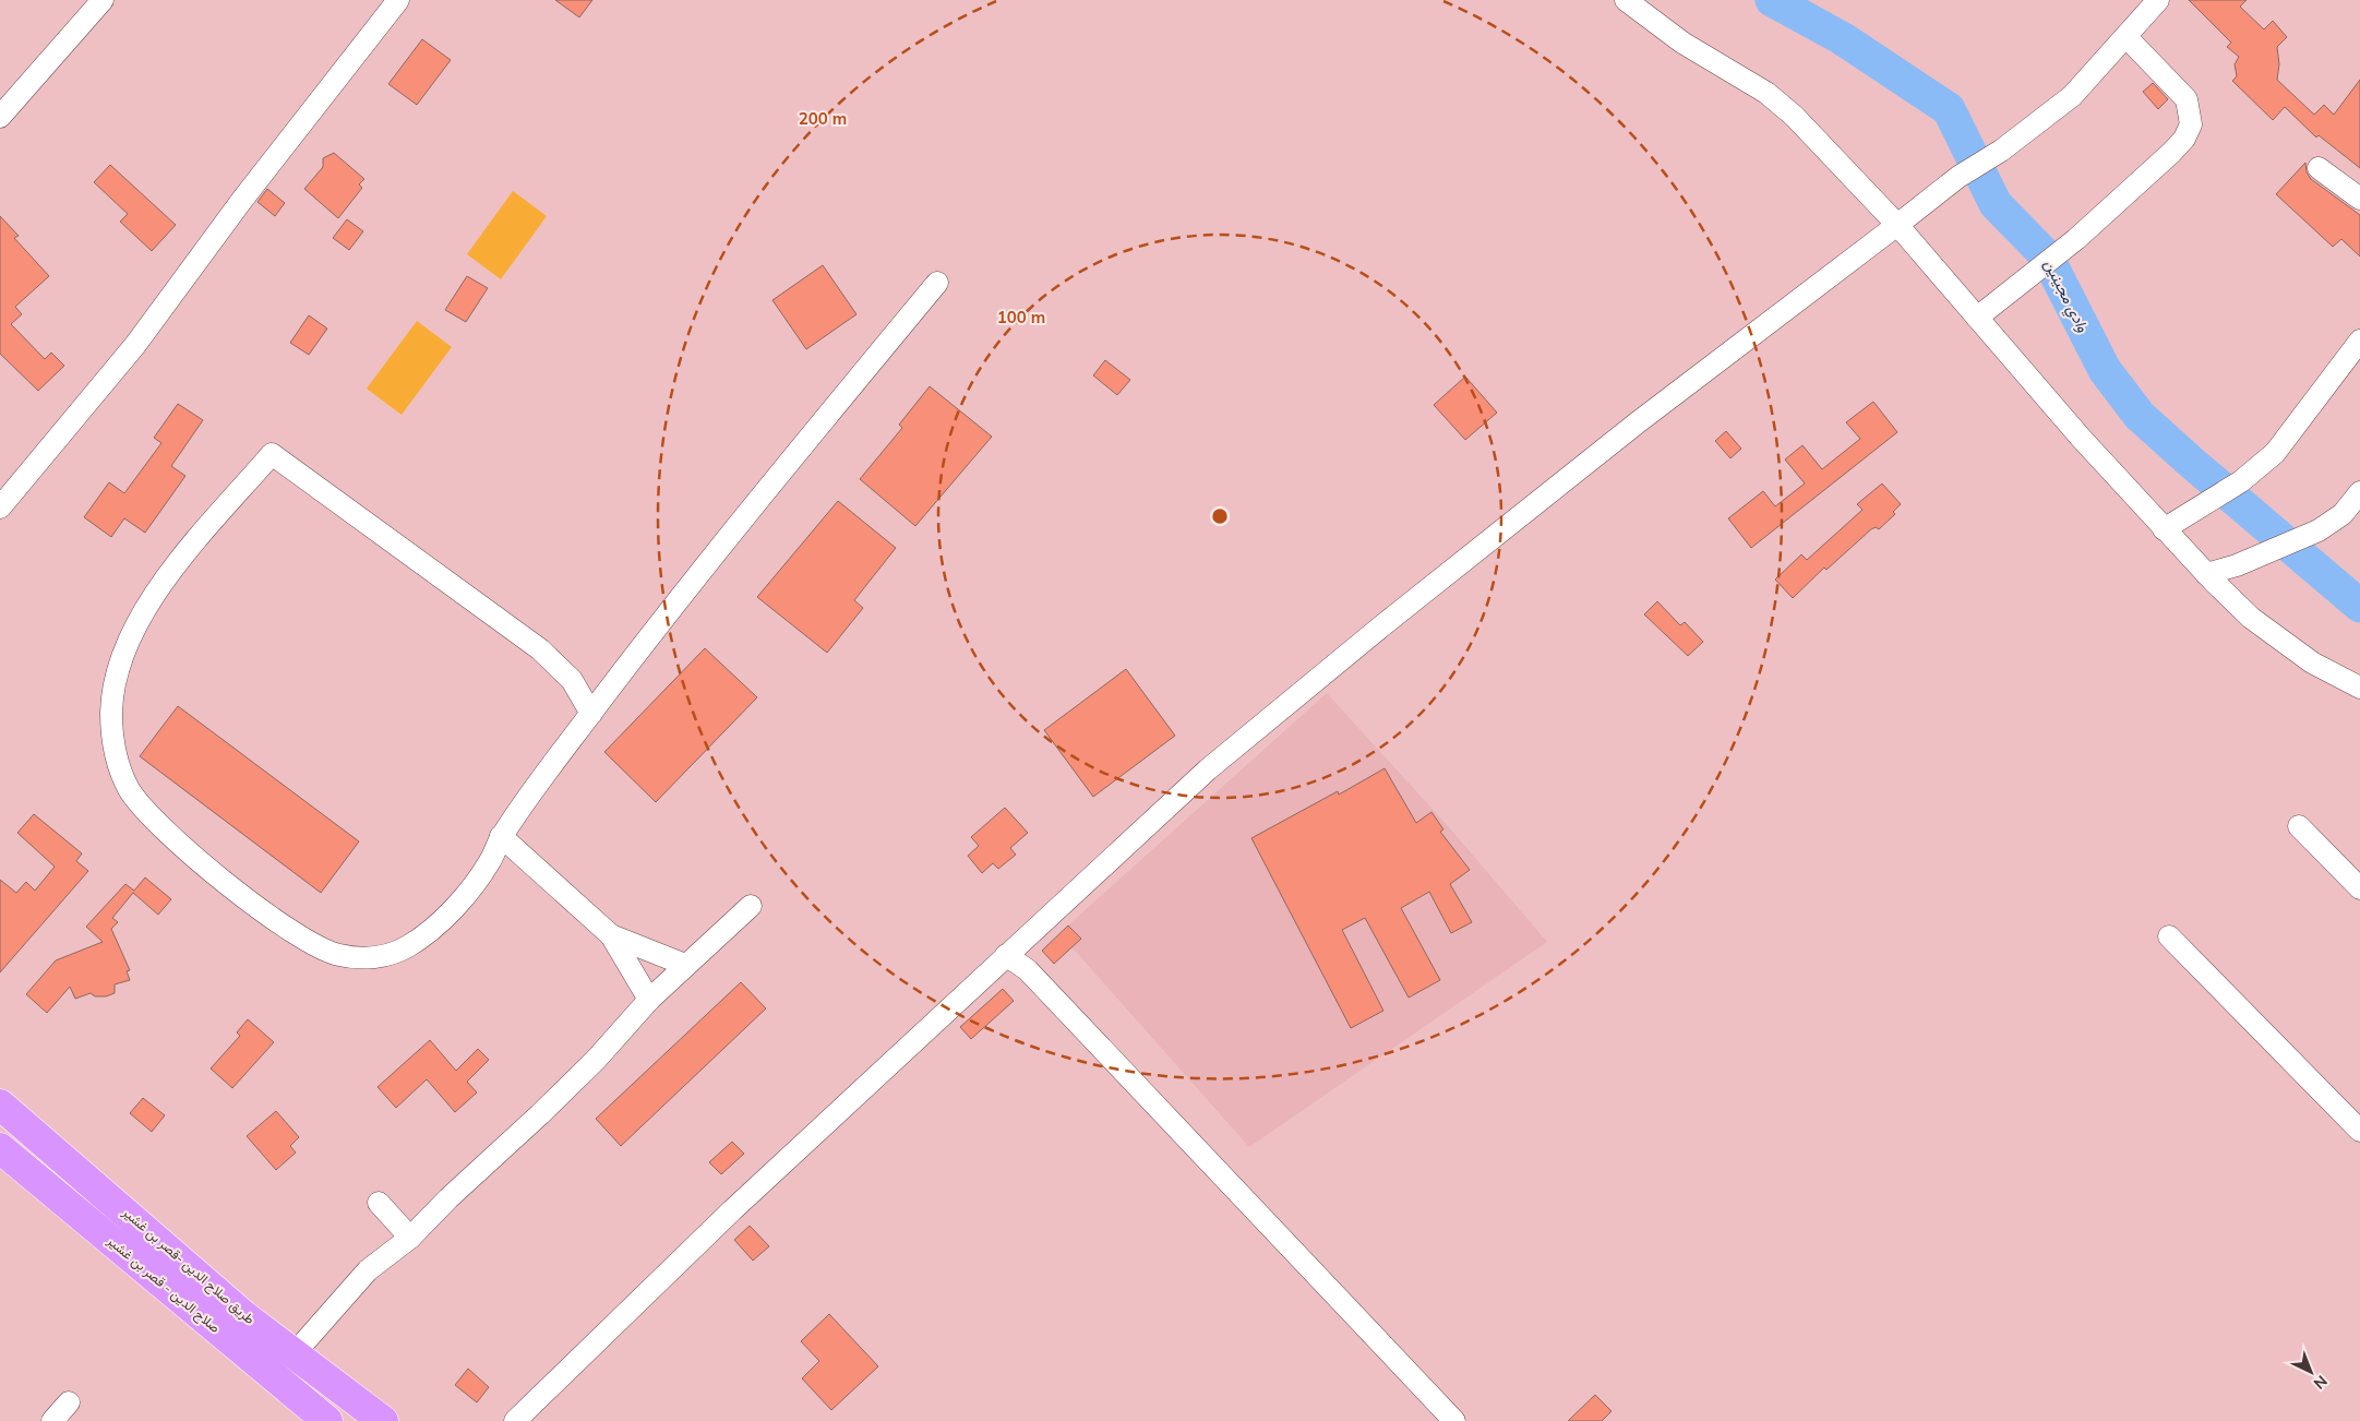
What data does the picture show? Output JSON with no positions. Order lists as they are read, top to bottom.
{
  "streets": {
    "highway": ["طريق صلاح الدين -قصر بن غشير", "صلاح الدين - قصر بن غشير"]
  },
  "water": ["وادي مجينين"],
  "north": "bottom right",
  "rings": ["200 m", "100 m"]
}
